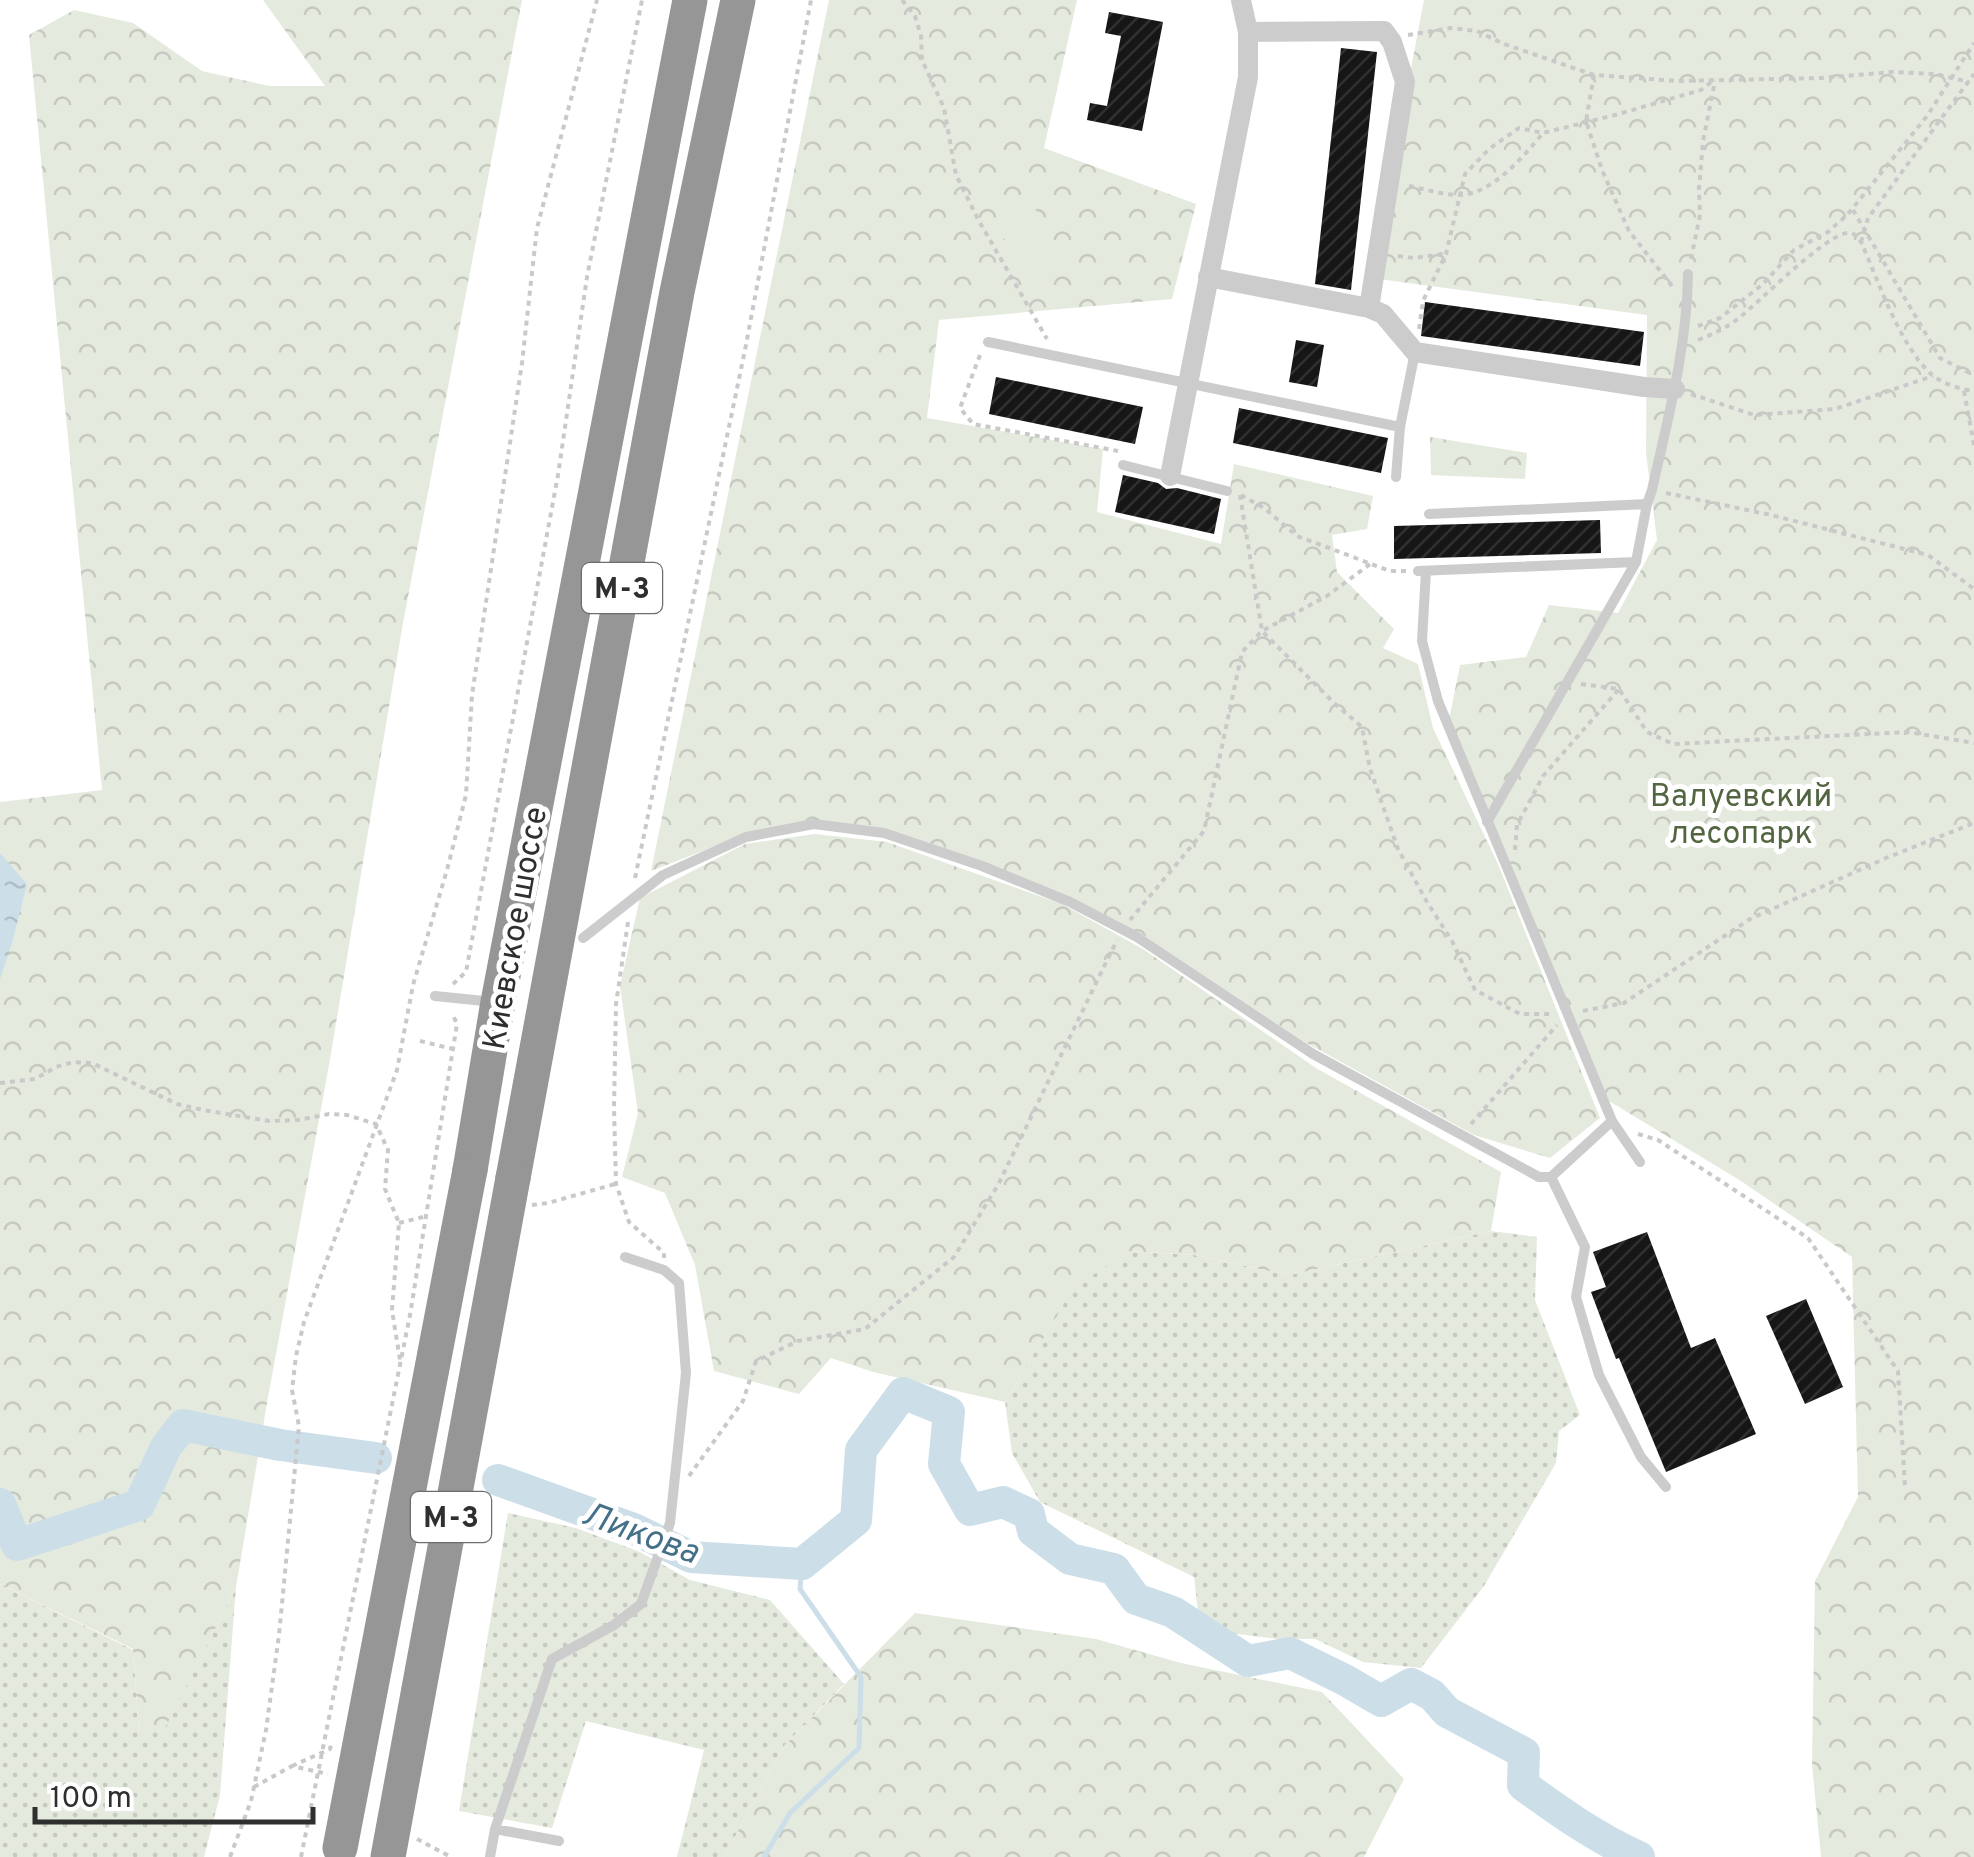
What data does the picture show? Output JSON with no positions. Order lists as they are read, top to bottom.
{
  "streets": {
    "highway": ["М-3", "Киевское шоссе"]
  },
  "water": ["Ликова"],
  "parks": ["Валуевский лесопарк"],
  "scale_bar": "100 m"
}
